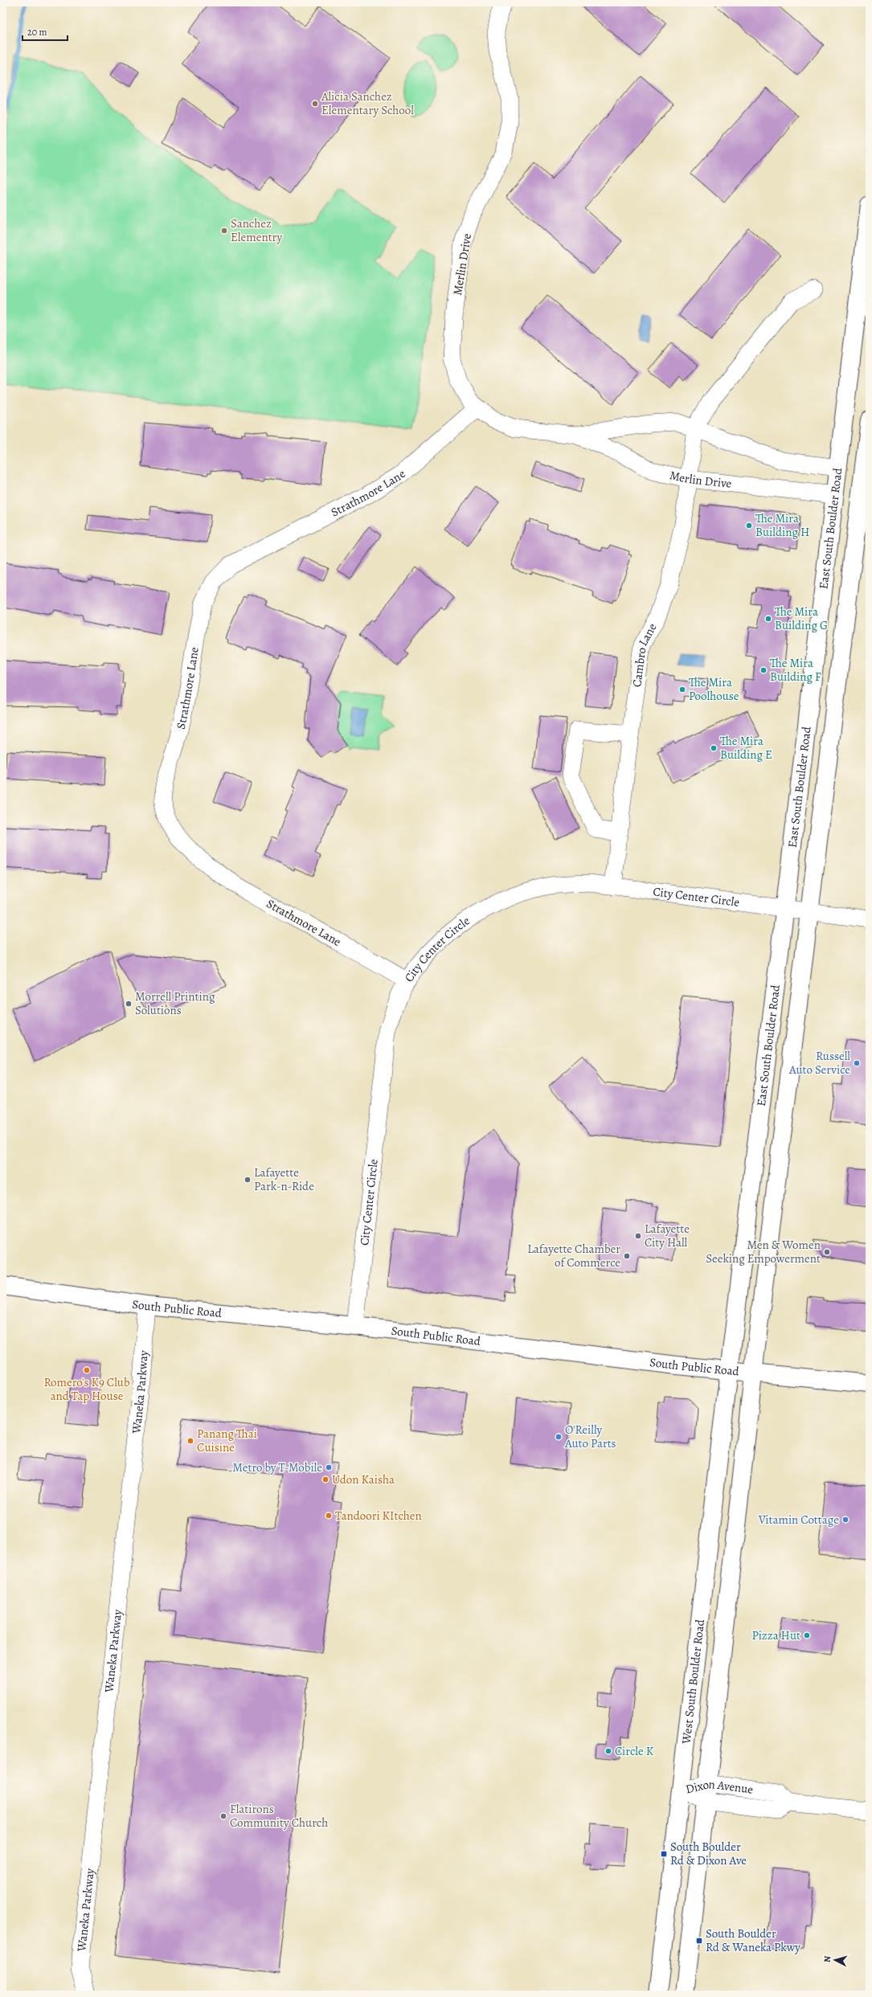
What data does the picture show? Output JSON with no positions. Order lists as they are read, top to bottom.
{
  "streets": {
    "main road": ["East South Boulder Road", "South Public Road", "West South Boulder Road"],
    "street": [
      "Merlin Drive",
      "Strathmore Lane",
      "Cambro Lane",
      "City Center Circle",
      "Waneka Parkway",
      "Dixon Avenue"
    ]
  },
  "crossings": [
    ["Merlin Drive", "Strathmore Lane"],
    ["Merlin Drive", "East South Boulder Road"],
    ["Merlin Drive", "Cambro Lane"],
    ["Strathmore Lane", "City Center Circle"],
    ["East South Boulder Road", "City Center Circle"],
    ["East South Boulder Road", "South Public Road"],
    ["East South Boulder Road", "West South Boulder Road"],
    ["Cambro Lane", "City Center Circle"],
    ["City Center Circle", "South Public Road"],
    ["South Public Road", "Waneka Parkway"],
    ["South Public Road", "West South Boulder Road"],
    ["West South Boulder Road", "Dixon Avenue"]
  ],
  "places": {
    "other": [
      "Alicia Sanchez Elementary School",
      "Sanchez Elementry",
      "The Mira Building H",
      "The Mira Building G",
      "The Mira Building F",
      "The Mira Poolhouse",
      "The Mira Building E",
      "Morrell Printing Solutions",
      "Russell Auto Service",
      "Lafayette Park-n-Ride",
      "Lafayette City Hall",
      "Men & Women Seeking Empowerment",
      "Lafayette Chamber of Commerce",
      "Romero's K9 Club and Tap House",
      "O'Reilly Auto Parts",
      "Panang Thai Cuisine",
      "Metro by T-Mobile",
      "Udon Kaisha",
      "Tandoori KItchen",
      "Vitamin Cottage",
      "Pizza Hut",
      "Circle K",
      "Flatirons Community Church"
    ],
    "transit": ["South Boulder Rd & Dixon Ave", "South Boulder Rd & Waneka Pkwy"]
  },
  "scale_bar": "20 m",
  "north": "left"
}
